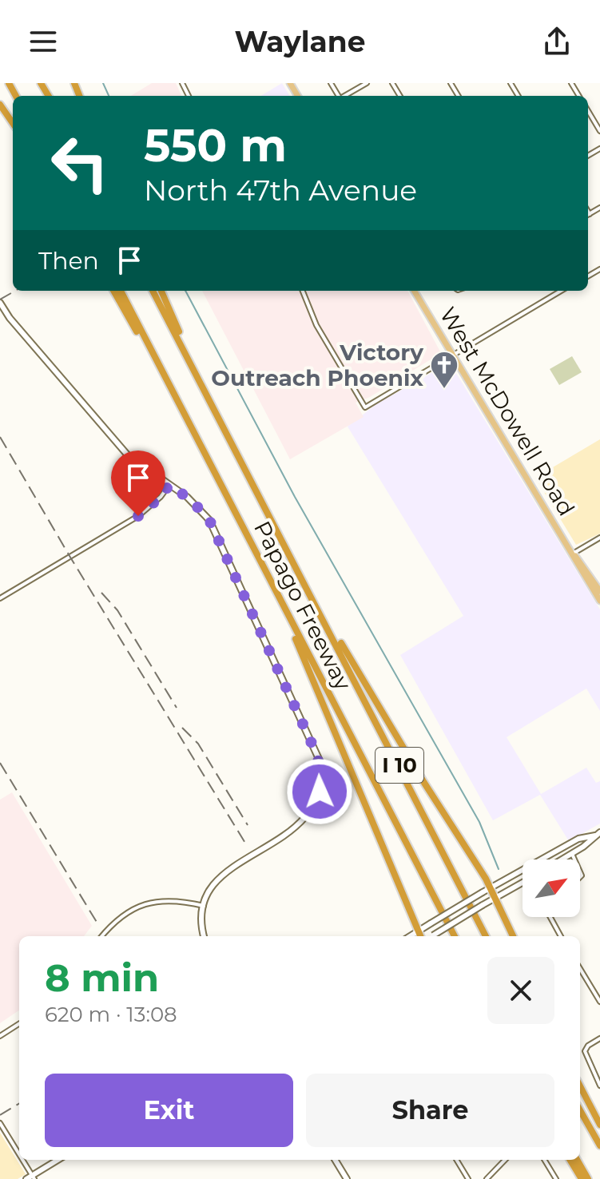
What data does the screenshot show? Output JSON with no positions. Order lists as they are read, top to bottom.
{
  "streets": {
    "highway": ["Papago Freeway", "I 10"],
    "main road": ["West McDowell Road"]
  },
  "places": {
    "church": ["Victory Outreach Phoenix"]
  },
  "north": "top right",
  "page": {
    "header": "Waylane",
    "turn": ["550 m", "North 47th Avenue"],
    "then": "Then",
    "heading": ["8 min", "620 m · 13:08"],
    "buttons": ["Exit", "Share"]
  }
}
